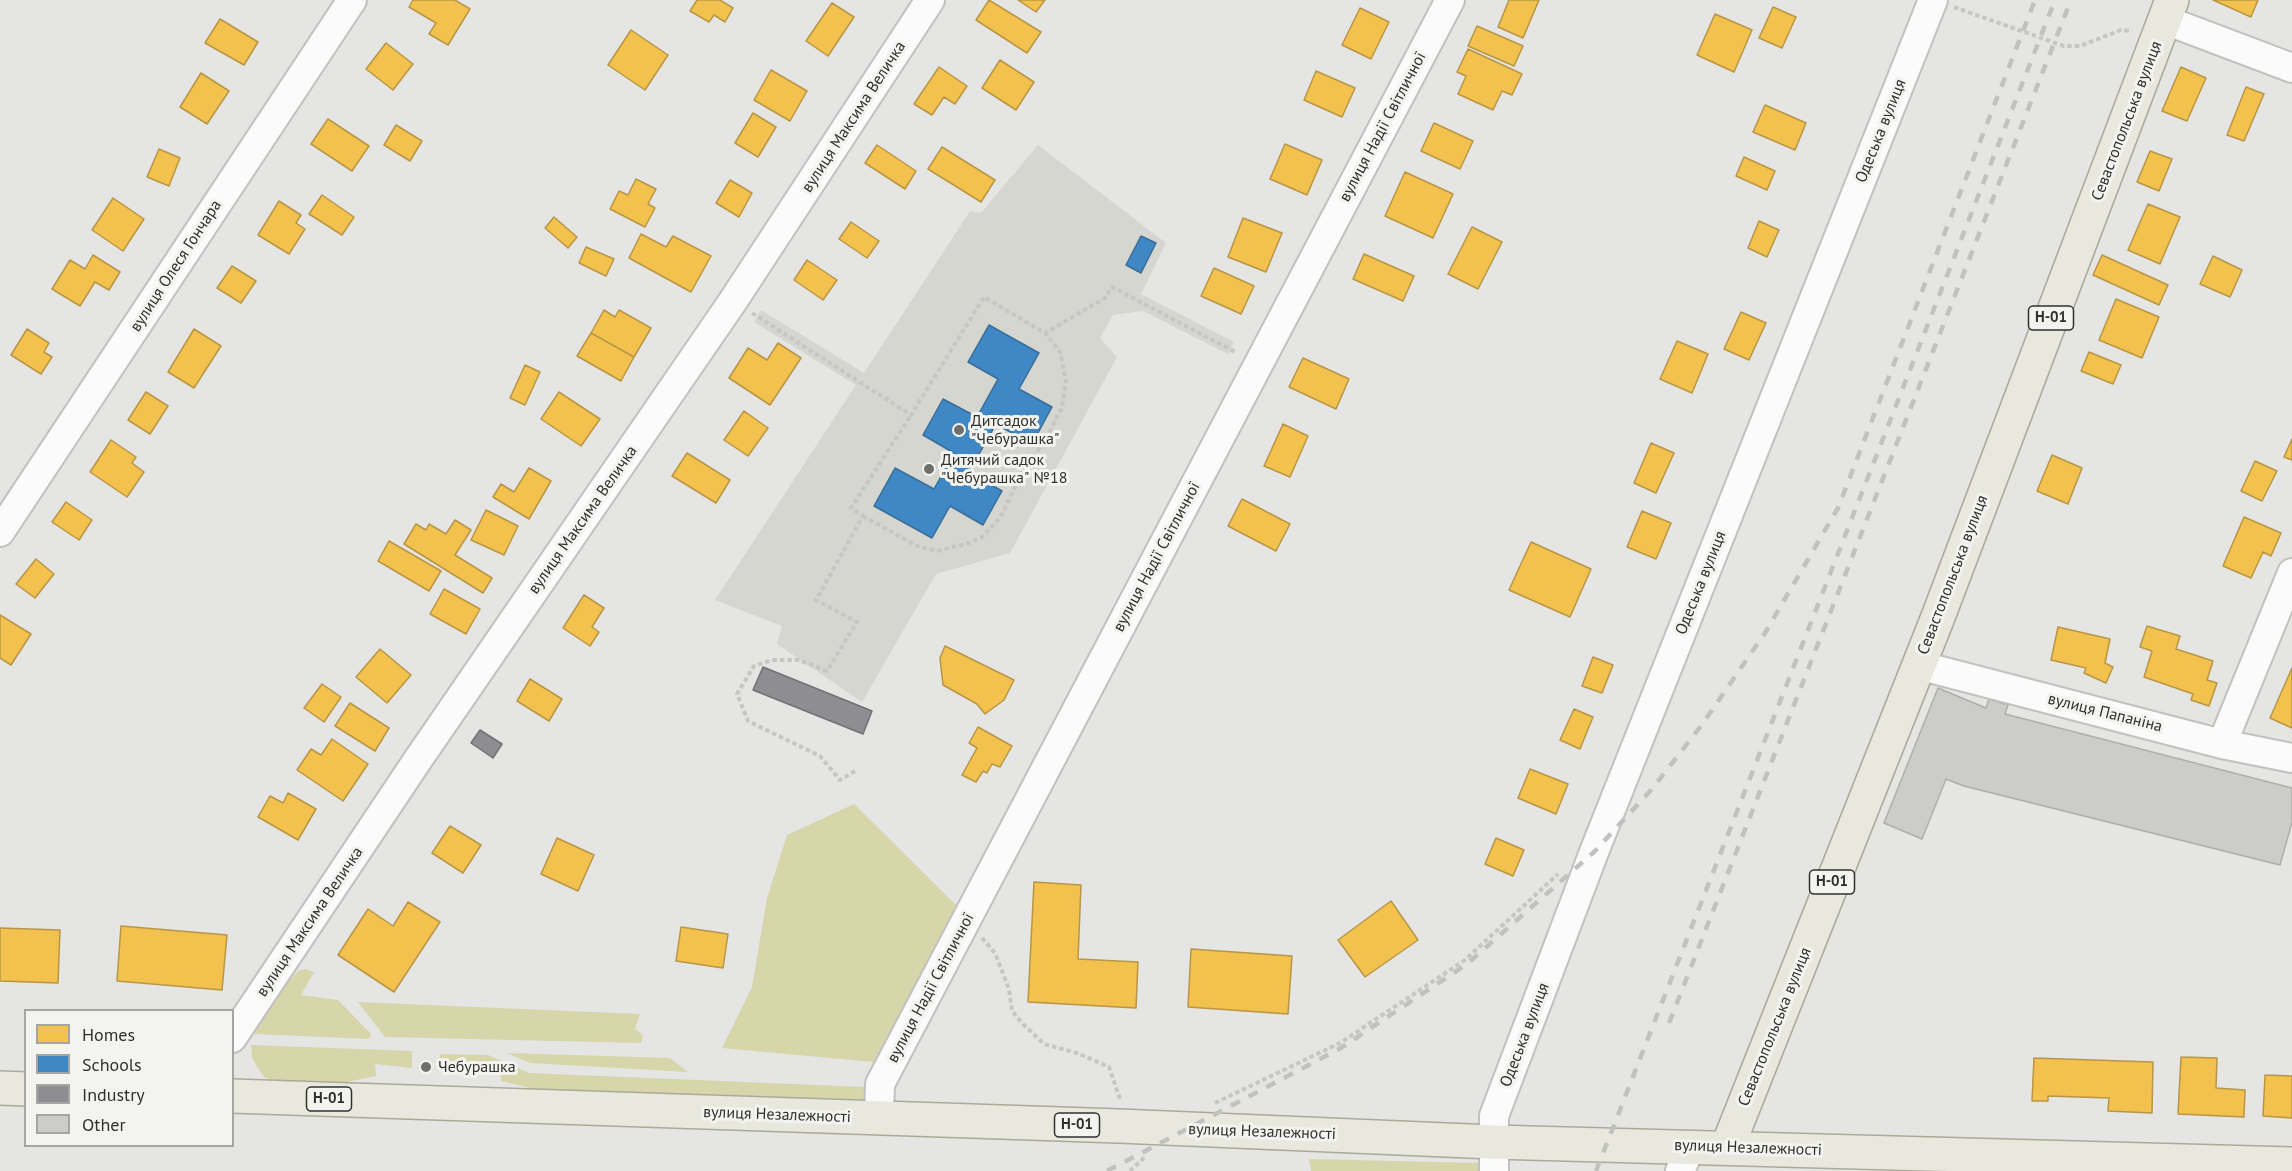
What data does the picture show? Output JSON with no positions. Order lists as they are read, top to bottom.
{
  "streets": {
    "main road": ["Севастопольська вулиця", "Н-01", "вулиця Незалежності"],
    "street": [
      "вулиця Максима Величка",
      "вулиця Надії Світличної",
      "Одеська вулиця",
      "вулиця Олеся Гончара",
      "вулиця Папаніна"
    ]
  },
  "crossings": [
    ["Севастопольська вулиця", "вулиця Папаніна"],
    ["Севастопольська вулиця", "вулиця Незалежності"],
    ["вулиця Надії Світличної", "вулиця Незалежності"],
    ["Одеська вулиця", "вулиця Незалежності"]
  ],
  "places": ["Дитсадок \"Чебурашка\"", "Дитячий садок \"Чебурашка\" №18", "Чебурашка"],
  "legend": [
    "Homes",
    "Schools",
    "Industry",
    "Other"
  ]
}
